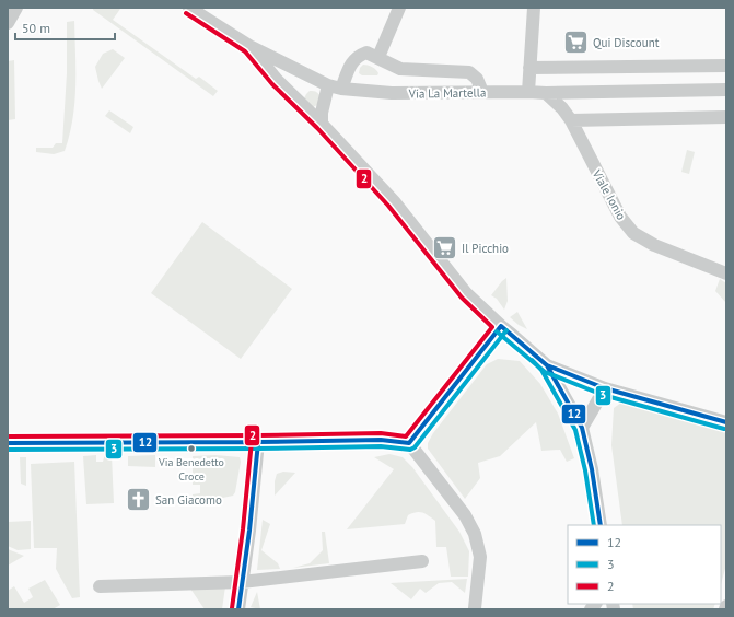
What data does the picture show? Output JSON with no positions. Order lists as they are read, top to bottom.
{
  "streets": {
    "street": ["Via La Martella", "Viale Ionio"]
  },
  "crossings": [
    ["Via La Martella", "Viale Ionio"]
  ],
  "places": {
    "supermarket": ["Qui Discount", "Il Picchio"],
    "other": ["Via Benedetto Croce"],
    "church": ["San Giacomo"]
  },
  "lines": ["transit line 2", "transit line 12", "transit line 3"],
  "legend": ["12", "3", "2"],
  "scale_bar": "50 m"
}
